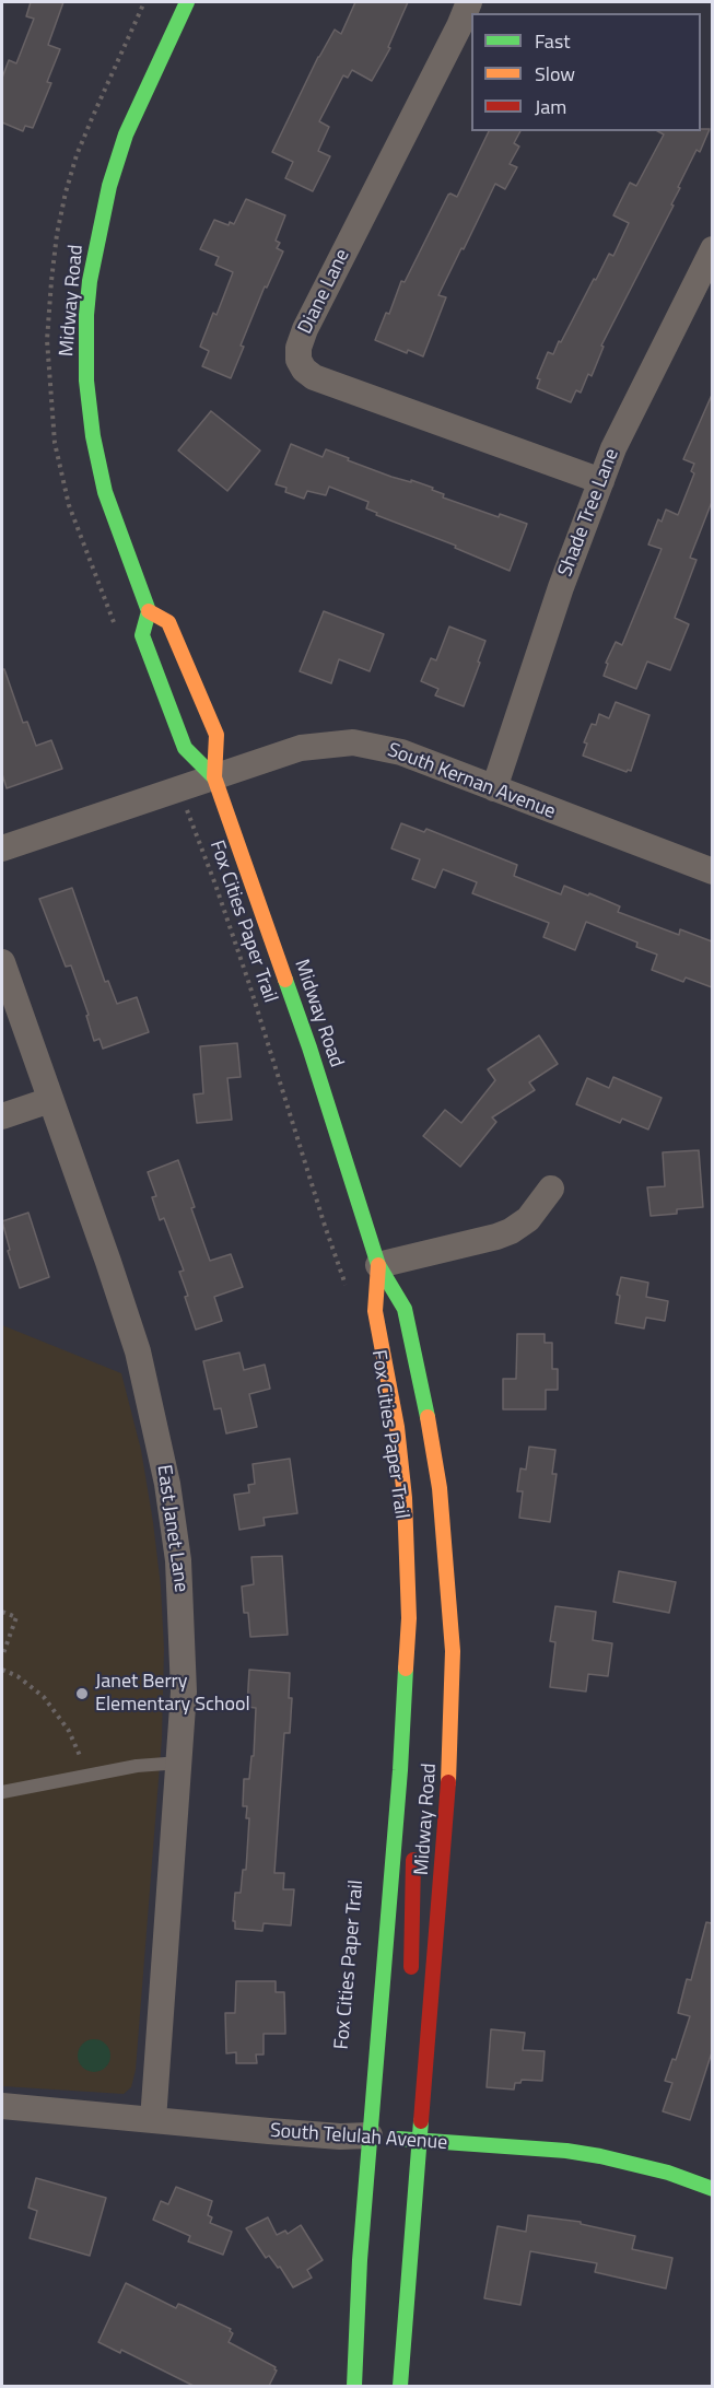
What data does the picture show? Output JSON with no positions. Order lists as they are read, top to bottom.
{
  "streets": {
    "main road": ["Midway Road", "South Telulah Avenue"],
    "street": [
      "Diane Lane",
      "Shade Tree Lane",
      "South Kernan Avenue",
      "East Janet Lane"
    ],
    "path": ["Fox Cities Paper Trail"]
  },
  "crossings": [
    ["Diane Lane", "Shade Tree Lane"],
    ["Midway Road", "South Kernan Avenue"],
    ["Midway Road", "South Telulah Avenue"],
    ["Shade Tree Lane", "South Kernan Avenue"],
    ["South Kernan Avenue", "Fox Cities Paper Trail"],
    ["East Janet Lane", "South Telulah Avenue"]
  ],
  "places": ["Janet Berry Elementary School"],
  "legend": ["Fast", "Slow", "Jam"]
}
